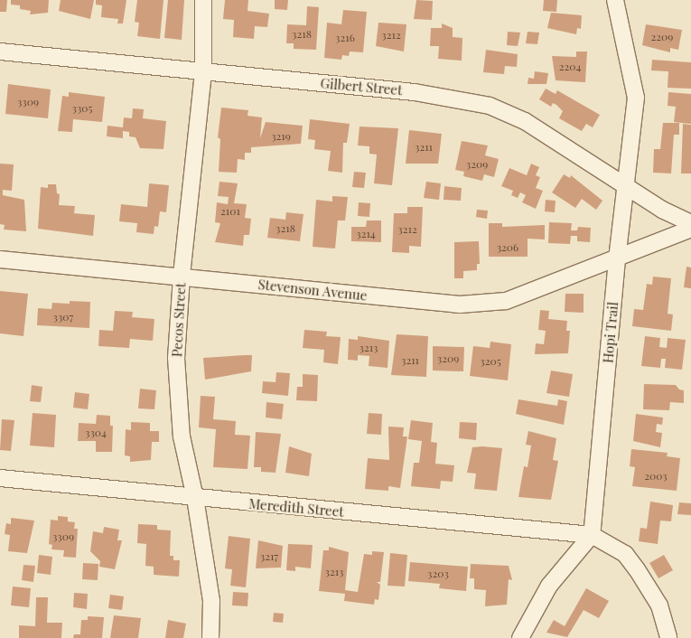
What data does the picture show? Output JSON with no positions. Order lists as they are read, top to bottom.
{
  "streets": {
    "street": [
      "Gilbert Street",
      "Stevenson Avenue",
      "Pecos Street",
      "Hopi Trail",
      "Meredith Street"
    ]
  },
  "crossings": [
    ["Gilbert Street", "Pecos Street"],
    ["Gilbert Street", "Hopi Trail"],
    ["Stevenson Avenue", "Pecos Street"],
    ["Stevenson Avenue", "Hopi Trail"],
    ["Pecos Street", "Meredith Street"],
    ["Hopi Trail", "Meredith Street"]
  ],
  "house_numbers": [
    "3218",
    "3212",
    "2209",
    "3216",
    "2204",
    "3309",
    "3305",
    "3219",
    "3211",
    "3209",
    "2101",
    "3218",
    "3212",
    "3214",
    "3206",
    "3307",
    "3213",
    "3209",
    "3211",
    "3205",
    "3304",
    "2003",
    "3309",
    "3217",
    "3213",
    "3203"
  ]
}
